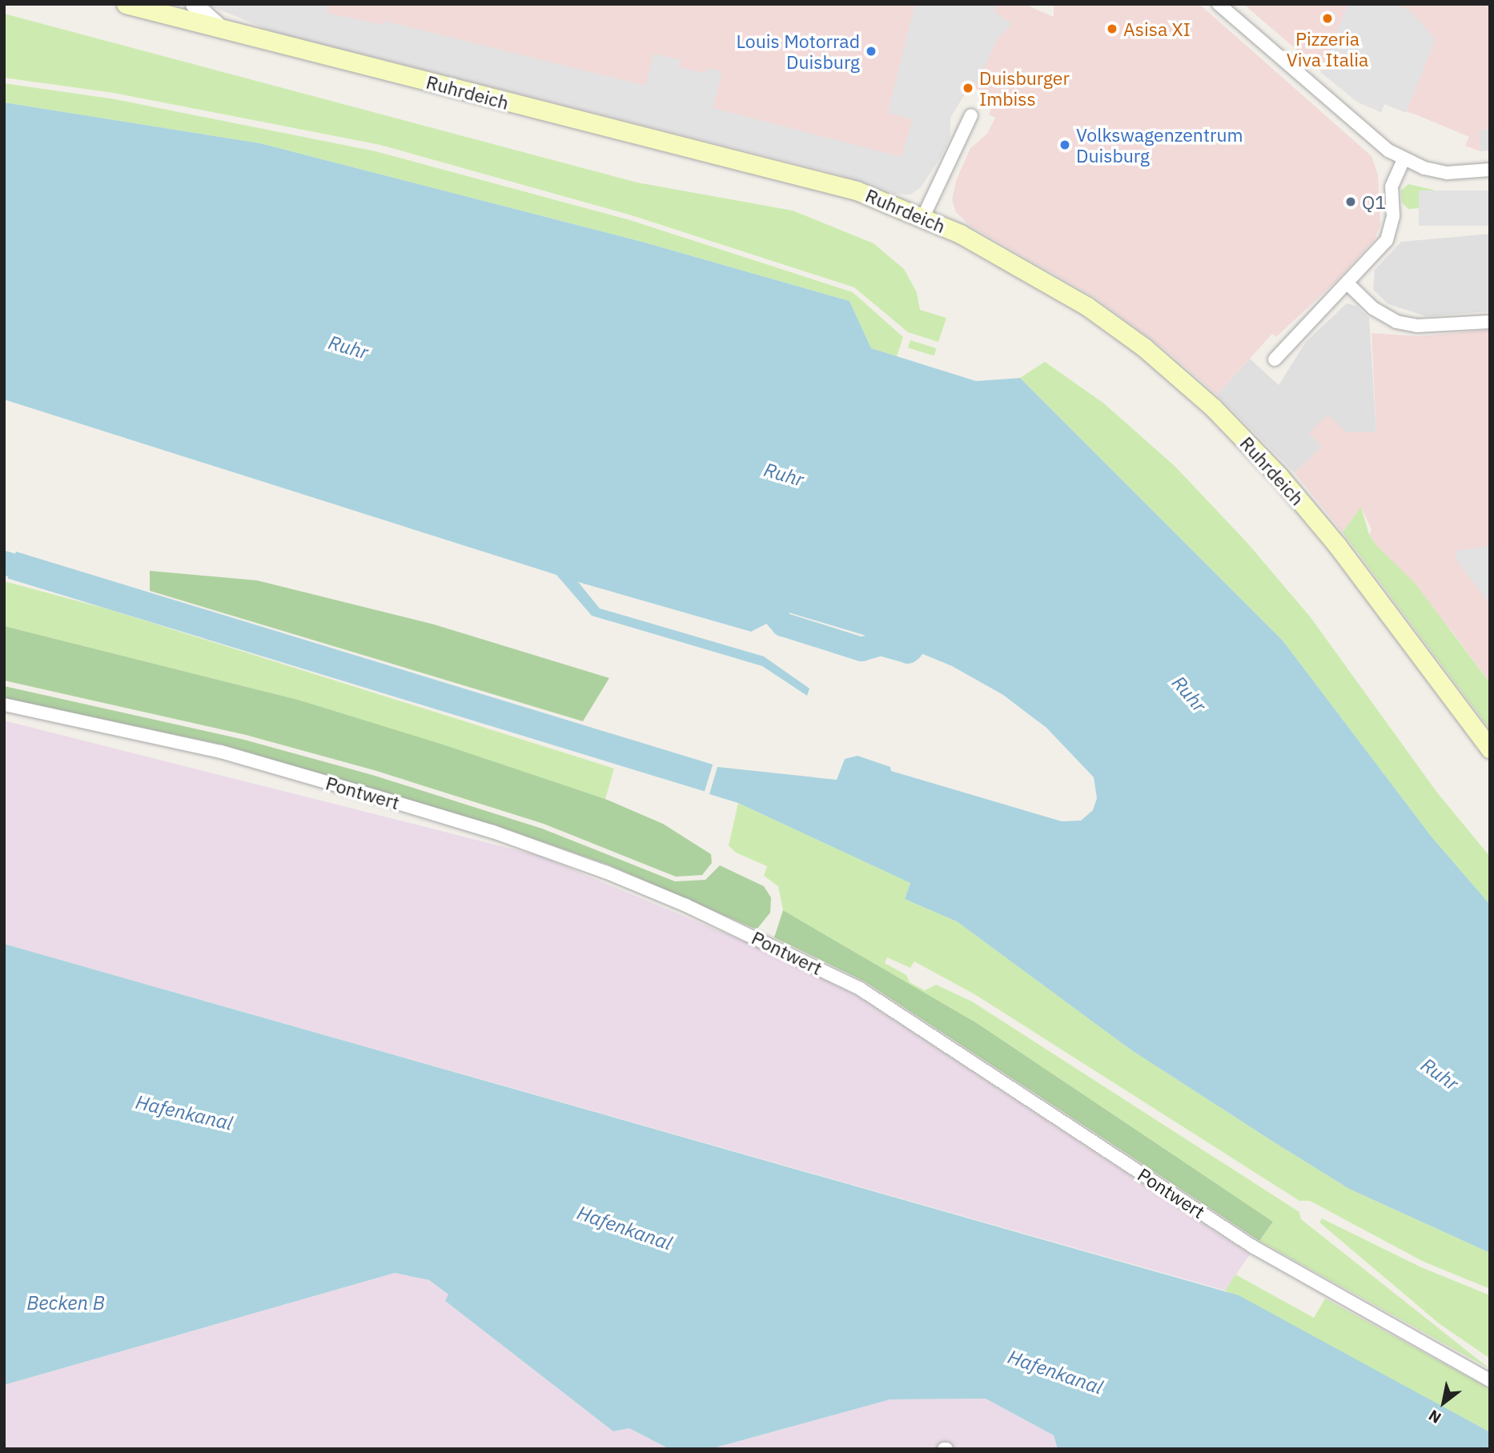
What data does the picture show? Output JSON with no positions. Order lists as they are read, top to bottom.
{
  "streets": {
    "main road": ["Ruhrdeich"],
    "street": ["Pontwert"]
  },
  "water": ["Ruhr", "Hafenkanal", "Becken B"],
  "places": [
    "Pizzeria Viva Italia",
    "Asisa XI",
    "Louis Motorrad Duisburg",
    "Duisburger Imbiss",
    "Volkswagenzentrum Duisburg",
    "Q1"
  ],
  "north": "bottom left"
}
